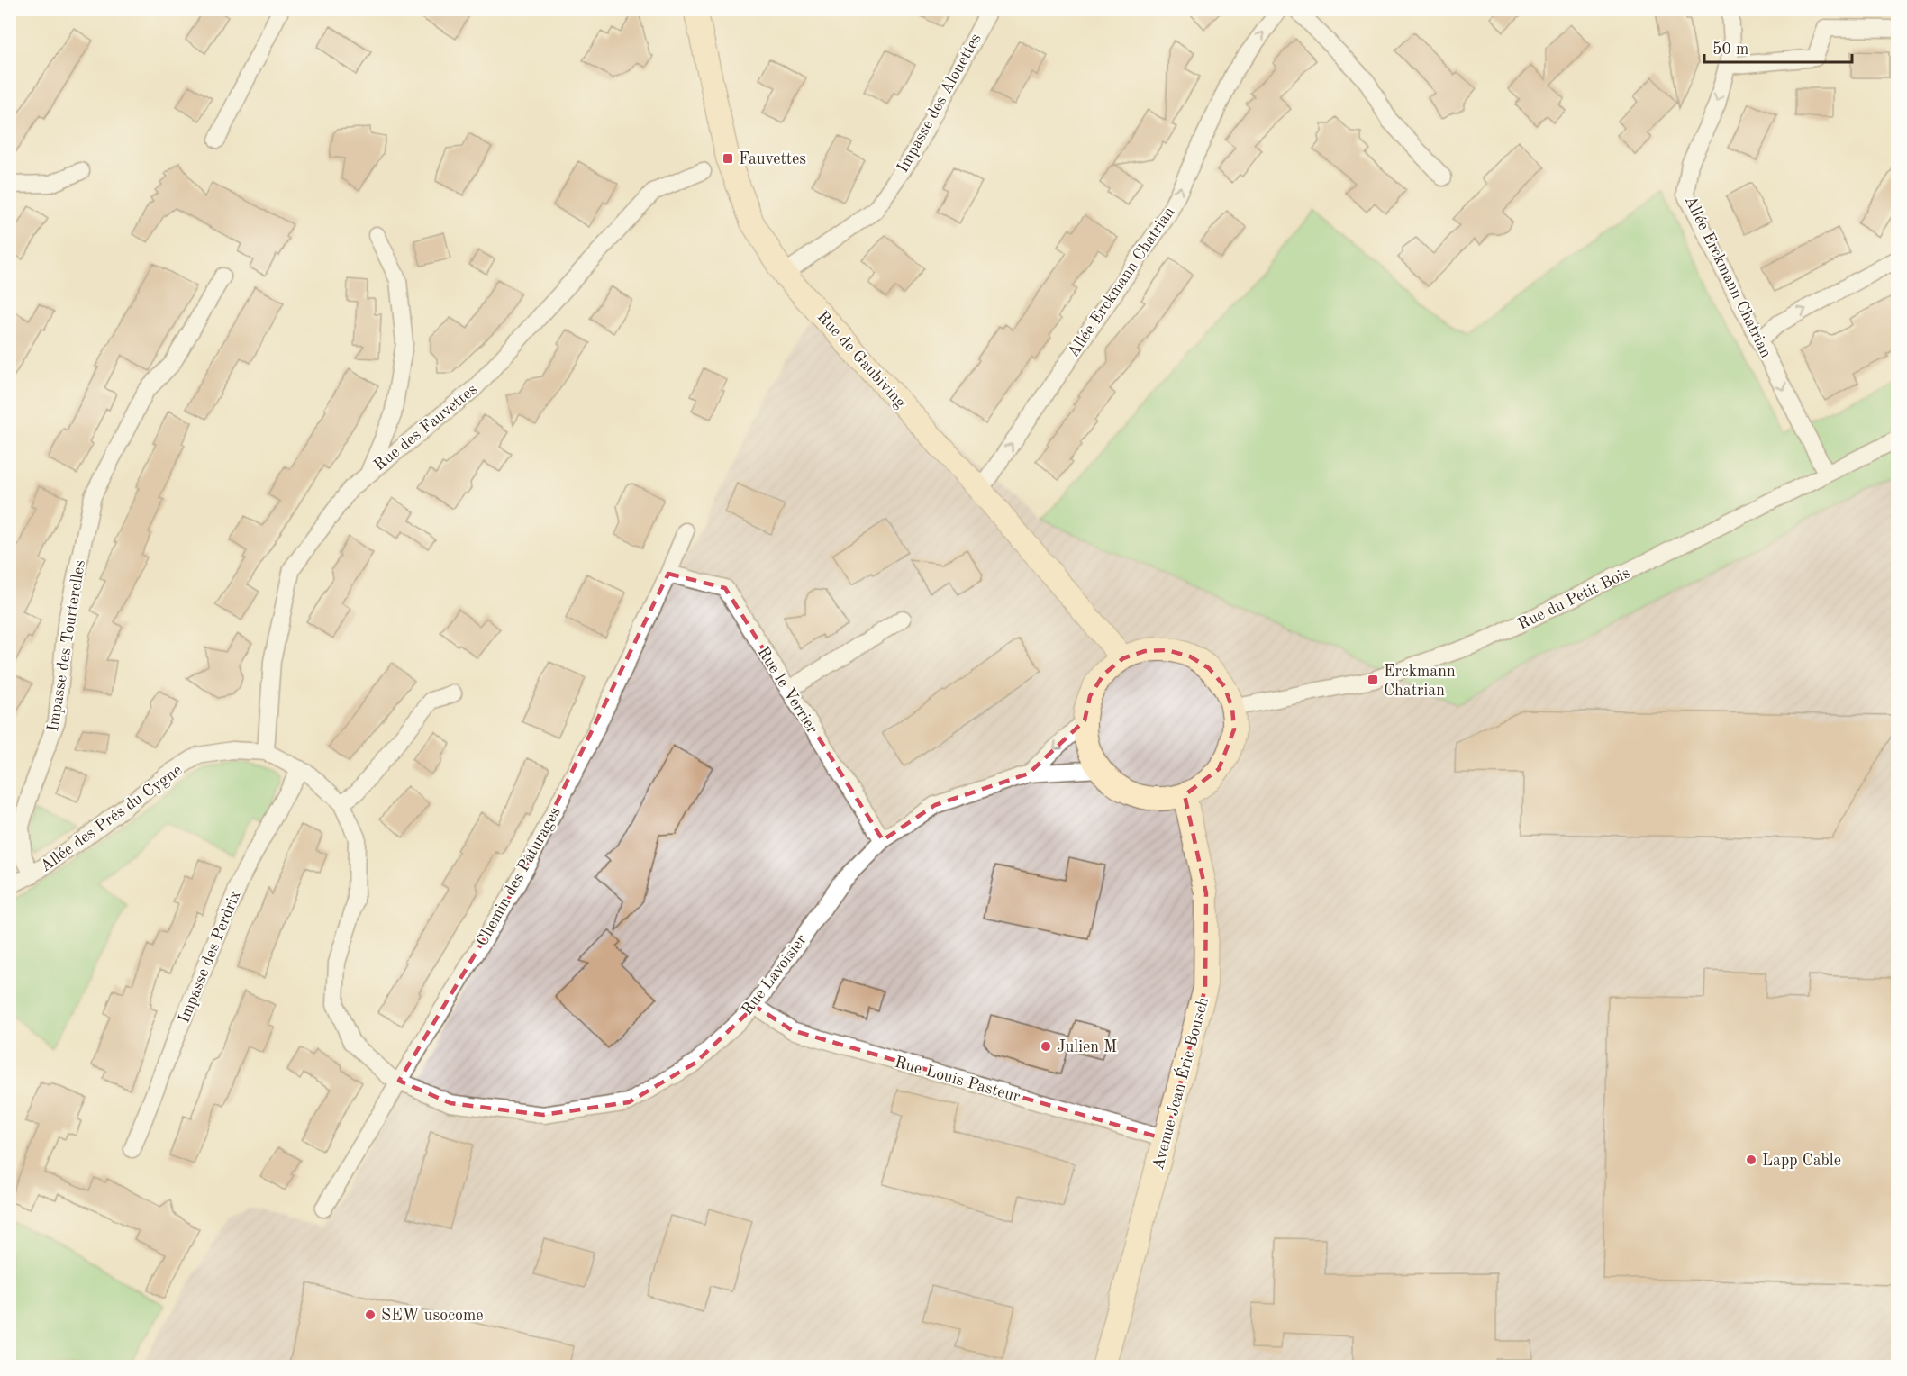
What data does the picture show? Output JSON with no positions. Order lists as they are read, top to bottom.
{
  "streets": {
    "main road": ["Rue de Gaubiving", "Avenue Jean Éric Bousch"],
    "street": [
      "Impasse des Alouettes",
      "Allée Erckmann Chatrian",
      "Rue des Fauvettes",
      "Rue du Petit Bois",
      "Impasse des Tourterelles",
      "Rue le Verrier",
      "Allée des Prés du Cygne",
      "Chemin des Pâturages",
      "Impasse des Perdrix",
      "Rue Lavoisier",
      "Rue Louis Pasteur"
    ]
  },
  "crossings": [
    ["Impasse des Alouettes", "Rue de Gaubiving"],
    ["Allée Erckmann Chatrian", "Rue de Gaubiving"],
    ["Allée Erckmann Chatrian", "Rue du Petit Bois"],
    ["Rue de Gaubiving", "Rue du Petit Bois"],
    ["Rue de Gaubiving", "Rue Lavoisier"],
    ["Rue de Gaubiving", "Avenue Jean Éric Bousch"],
    ["Rue des Fauvettes", "Allée des Prés du Cygne"],
    ["Rue du Petit Bois", "Rue Lavoisier"],
    ["Rue du Petit Bois", "Avenue Jean Éric Bousch"],
    ["Impasse des Tourterelles", "Allée des Prés du Cygne"],
    ["Rue le Verrier", "Chemin des Pâturages"],
    ["Rue le Verrier", "Rue Lavoisier"],
    ["Allée des Prés du Cygne", "Chemin des Pâturages"],
    ["Allée des Prés du Cygne", "Impasse des Perdrix"],
    ["Allée des Prés du Cygne", "Rue Lavoisier"],
    ["Chemin des Pâturages", "Rue Lavoisier"],
    ["Rue Lavoisier", "Rue Louis Pasteur"],
    ["Rue Lavoisier", "Avenue Jean Éric Bousch"],
    ["Rue Louis Pasteur", "Avenue Jean Éric Bousch"]
  ],
  "places": {
    "transit": ["Fauvettes", "Erckmann Chatrian"],
    "other": ["Julien M", "Lapp Cable", "SEW usocome"]
  },
  "scale_bar": "50 m"
}
